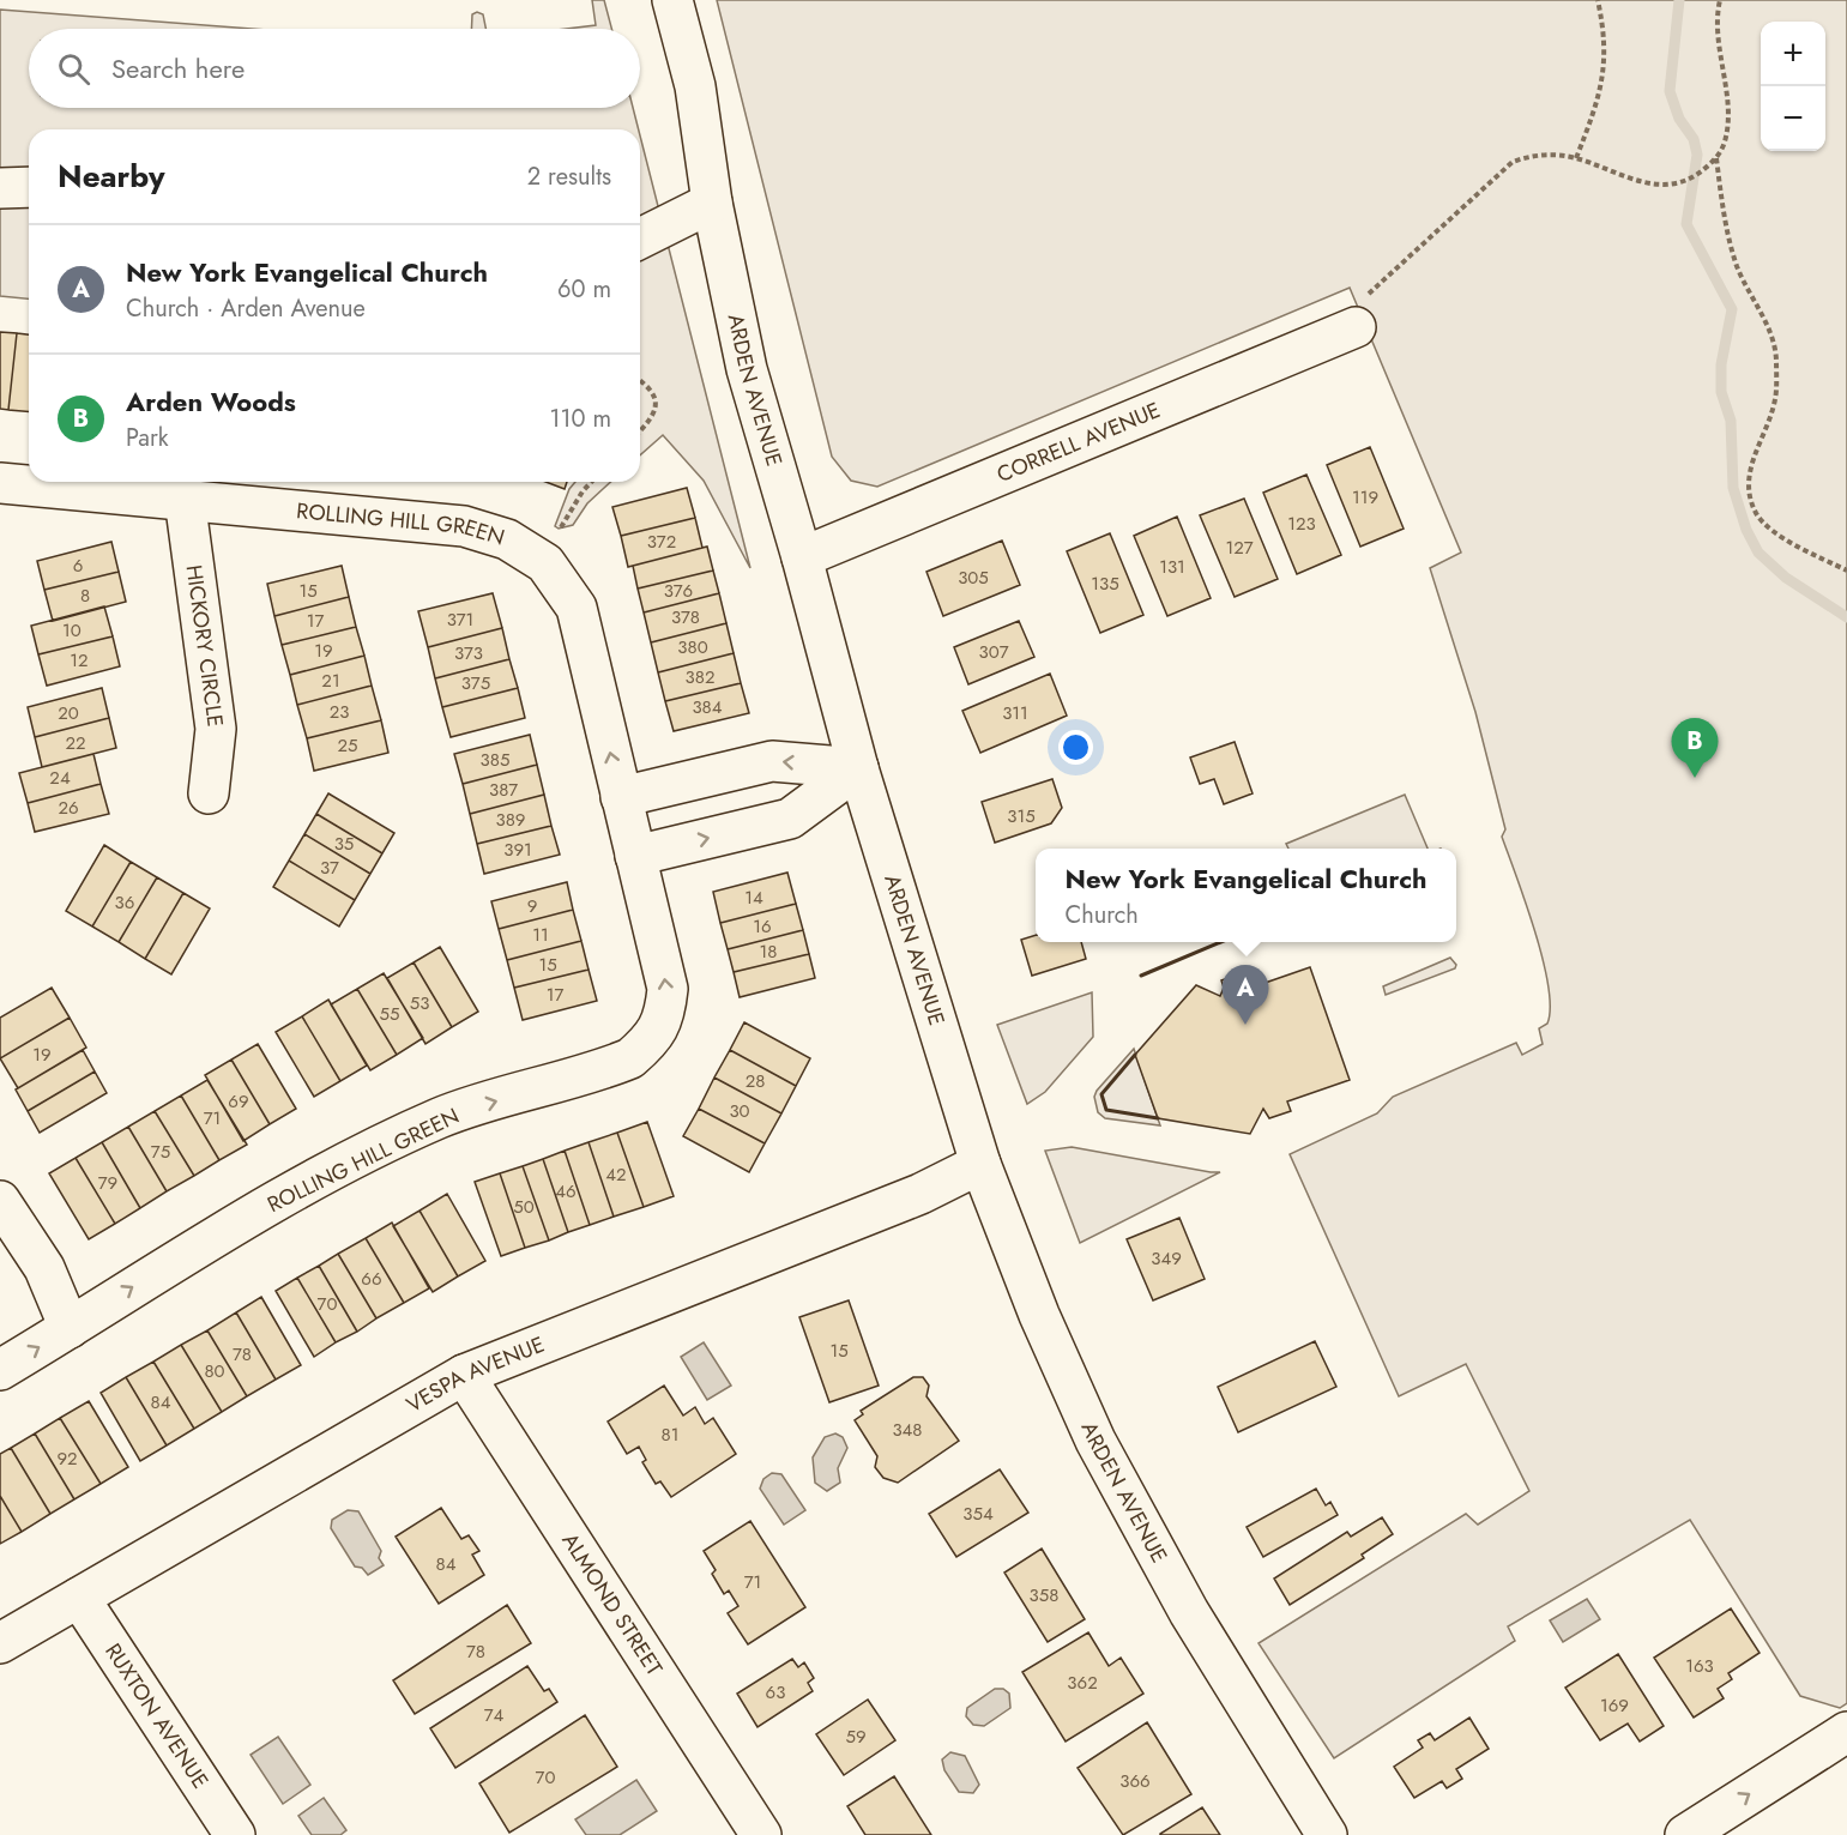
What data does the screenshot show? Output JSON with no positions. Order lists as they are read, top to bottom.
{
  "streets": {
    "street": [
      "ARDEN AVENUE",
      "CORRELL AVENUE",
      "ROLLING HILL GREEN",
      "HICKORY CIRCLE",
      "VESPA AVENUE",
      "ALMOND STREET",
      "RUXTON AVENUE"
    ]
  },
  "crossings": [
    ["ARDEN AVENUE", "CORRELL AVENUE"],
    ["ARDEN AVENUE", "VESPA AVENUE"],
    ["ROLLING HILL GREEN", "HICKORY CIRCLE"],
    ["VESPA AVENUE", "ALMOND STREET"],
    ["VESPA AVENUE", "RUXTON AVENUE"]
  ],
  "house_numbers": [
    "119",
    "123",
    "372",
    "127",
    "6",
    "131",
    "305",
    "135",
    "15",
    "376",
    "8",
    "378",
    "371",
    "17",
    "10",
    "380",
    "19",
    "307",
    "373",
    "12",
    "382",
    "21",
    "375",
    "384",
    "23",
    "20",
    "311",
    "22",
    "25",
    "385",
    "24",
    "387",
    "26",
    "315",
    "389",
    "35",
    "391",
    "37",
    "14",
    "36",
    "9",
    "16",
    "11",
    "18",
    "15",
    "17",
    "53",
    "55",
    "19",
    "28",
    "69",
    "30",
    "71",
    "75",
    "42",
    "79",
    "46",
    "50",
    "349",
    "66",
    "70",
    "15",
    "78",
    "80",
    "84",
    "348",
    "81",
    "92",
    "354",
    "84",
    "71",
    "358",
    "78",
    "163",
    "362",
    "63",
    "169",
    "74",
    "59",
    "70",
    "366"
  ],
  "page": {
    "map_buttons": ["+", "−"],
    "search": "Search here",
    "heading": ["Nearby", "2 results"],
    "list": [
      {
        "mark": "A",
        "name": "New York Evangelical Church",
        "note": "Church · Arden Avenue",
        "value": "60 m"
      },
      {
        "mark": "B",
        "name": "Arden Woods",
        "note": "Park",
        "value": "110 m"
      }
    ],
    "pins": ["B", "A"],
    "popup": ["New York Evangelical Church", "Church"]
  }
}
